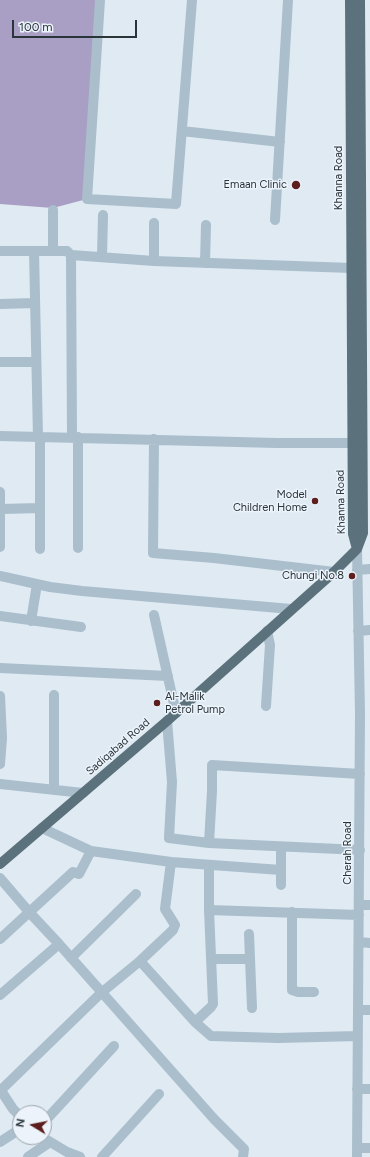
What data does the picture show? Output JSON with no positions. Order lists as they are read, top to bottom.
{
  "streets": {
    "main road": ["Khanna Road", "Sadiqabad Road"],
    "street": ["Cherah Road"]
  },
  "crossings": [
    ["Khanna Road", "Sadiqabad Road"],
    ["Khanna Road", "Cherah Road"],
    ["Sadiqabad Road", "Cherah Road"]
  ],
  "places": [
    "Emaan Clinic",
    "Model Children Home",
    "Chungi No.8",
    "Al-Malik Petrol Pump"
  ],
  "scale_bar": "100 m",
  "north": "left"
}
